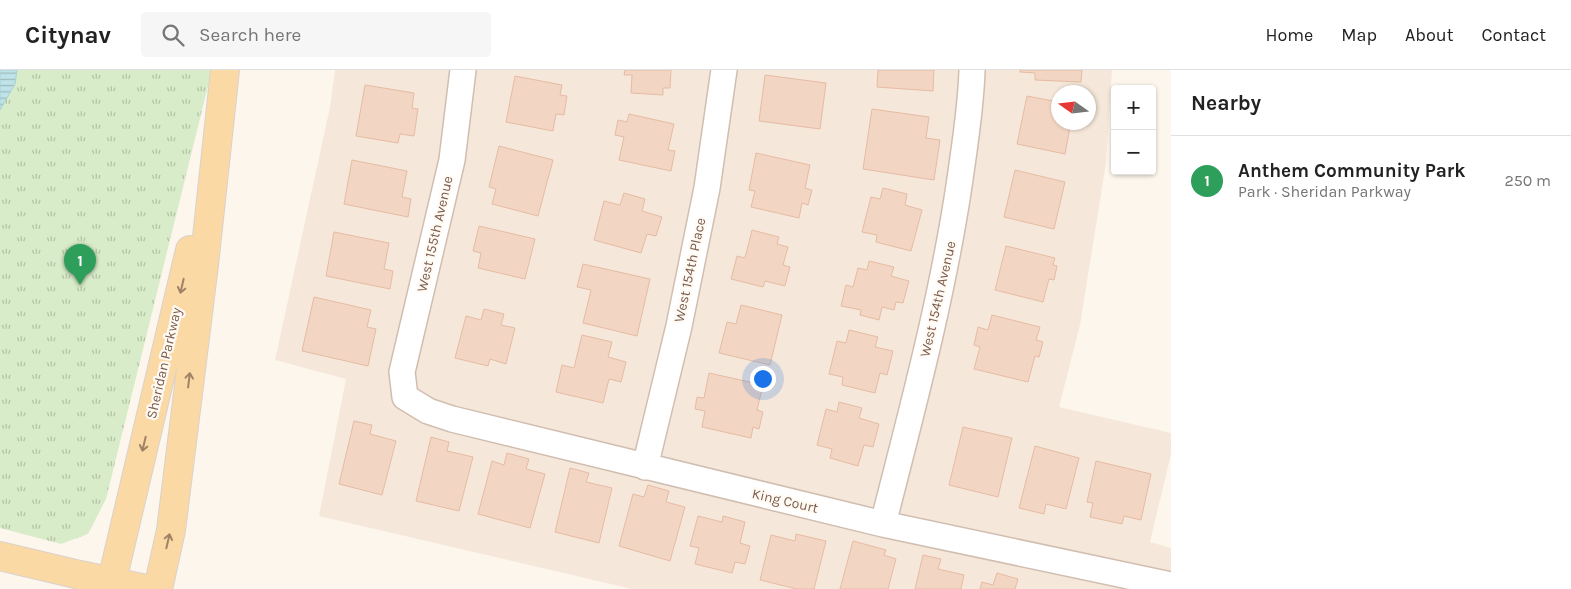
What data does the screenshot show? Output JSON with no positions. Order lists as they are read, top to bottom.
{
  "streets": {
    "main road": ["Sheridan Parkway"],
    "street": [
      "West 155th Avenue",
      "West 154th Place",
      "West 154th Avenue",
      "King Court"
    ]
  },
  "crossings": [
    ["West 155th Avenue", "King Court"],
    ["West 154th Place", "King Court"],
    ["West 154th Avenue", "King Court"]
  ],
  "north": "left",
  "page": {
    "header": "Citynav",
    "search": "Search here",
    "nav": [
      "Home",
      "Map",
      "About",
      "Contact"
    ],
    "heading": "Nearby",
    "map_buttons": ["+", "−"],
    "list": [
      {
        "mark": "1",
        "name": "Anthem Community Park",
        "note": "Park · Sheridan Parkway",
        "value": "250 m"
      }
    ],
    "pins": "1"
  }
}
